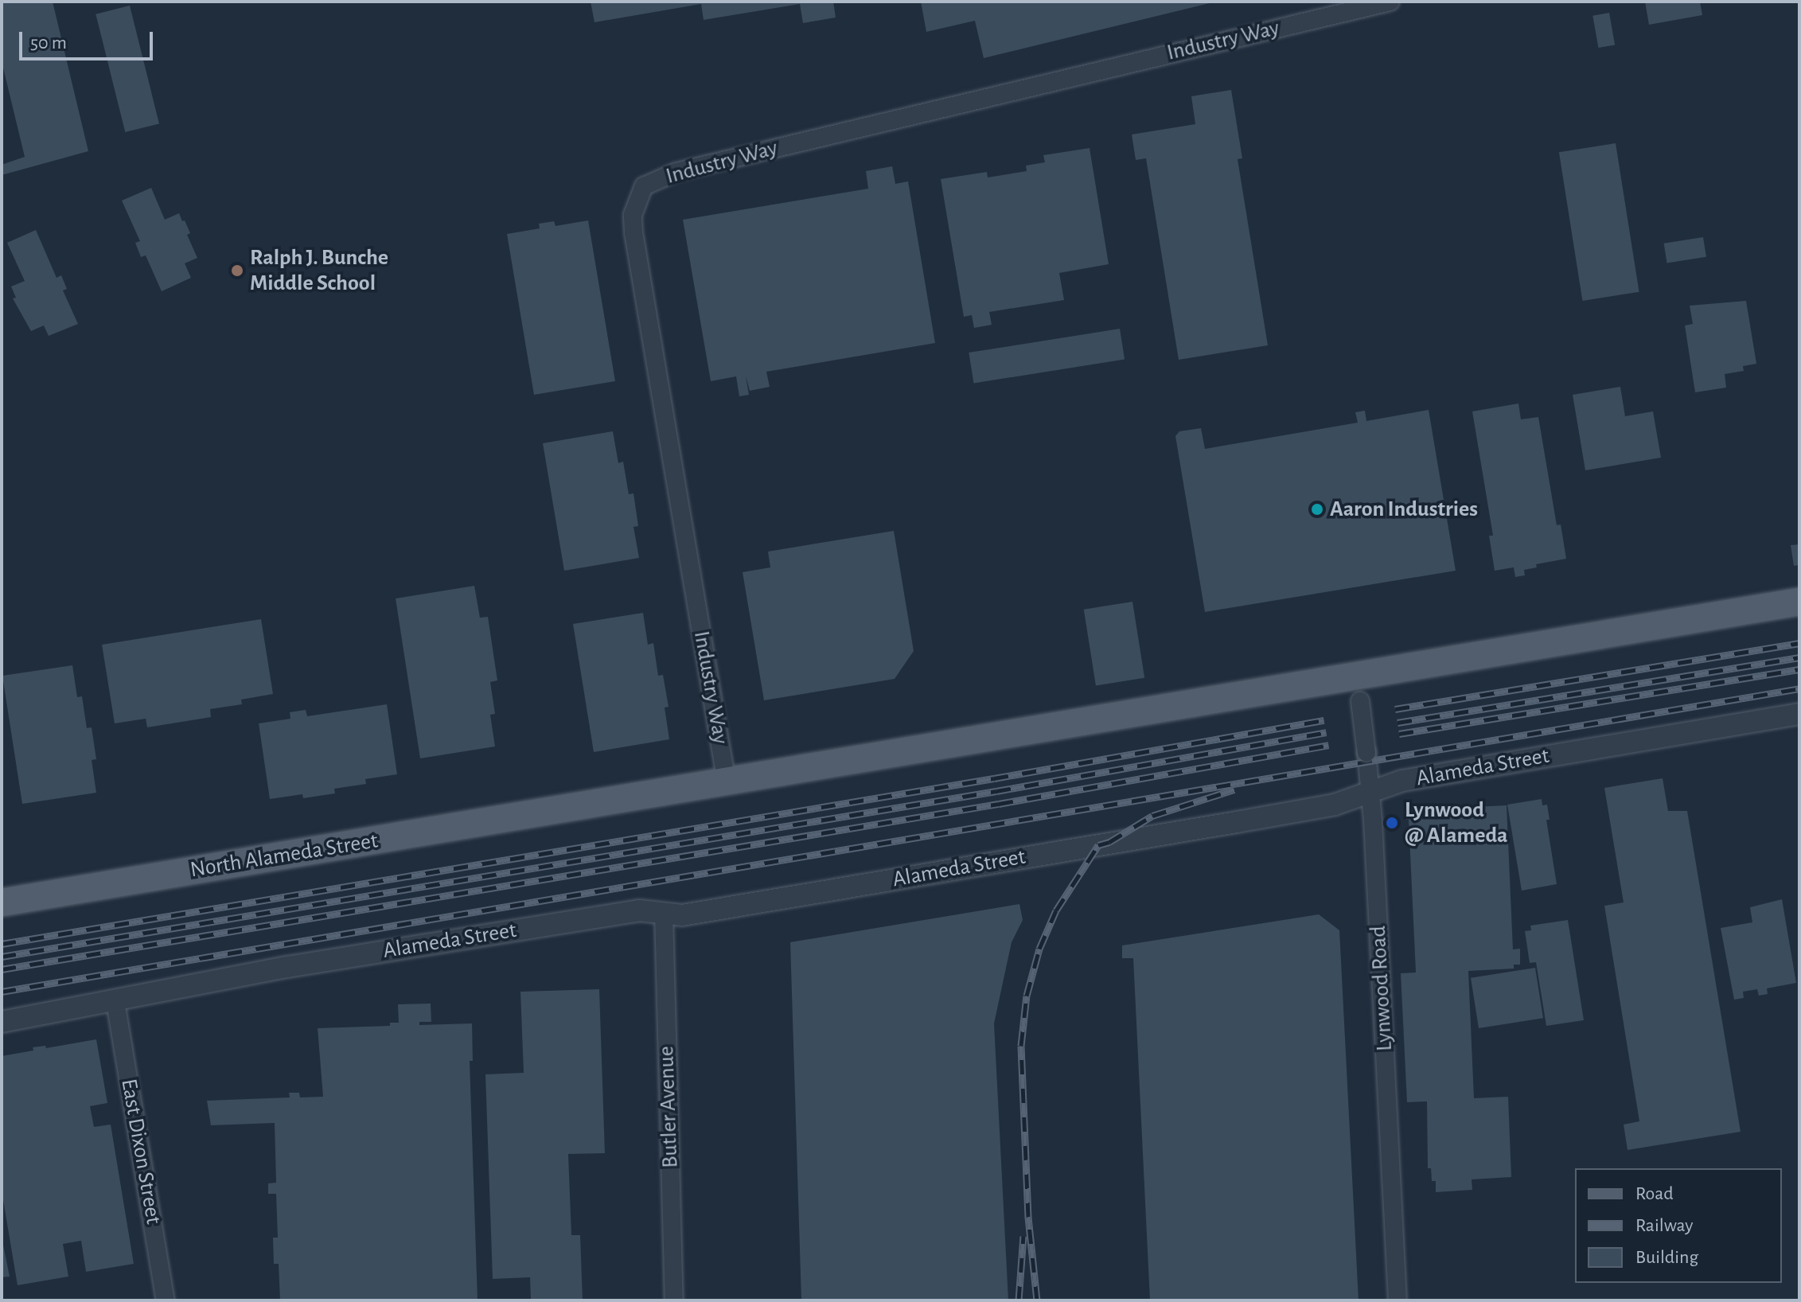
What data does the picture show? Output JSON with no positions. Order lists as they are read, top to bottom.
{
  "streets": {
    "main road": ["North Alameda Street"],
    "street": [
      "Industry Way",
      "Alameda Street",
      "Lynwood Road",
      "Butler Avenue",
      "East Dixon Street"
    ]
  },
  "crossings": [
    ["Industry Way", "North Alameda Street"],
    ["Alameda Street", "Lynwood Road"],
    ["Alameda Street", "Butler Avenue"],
    ["Alameda Street", "East Dixon Street"]
  ],
  "places": ["Ralph J. Bunche Middle School", "Aaron Industries", "Lynwood @ Alameda"],
  "legend": ["Road", "Railway", "Building"],
  "scale_bar": "50 m"
}
